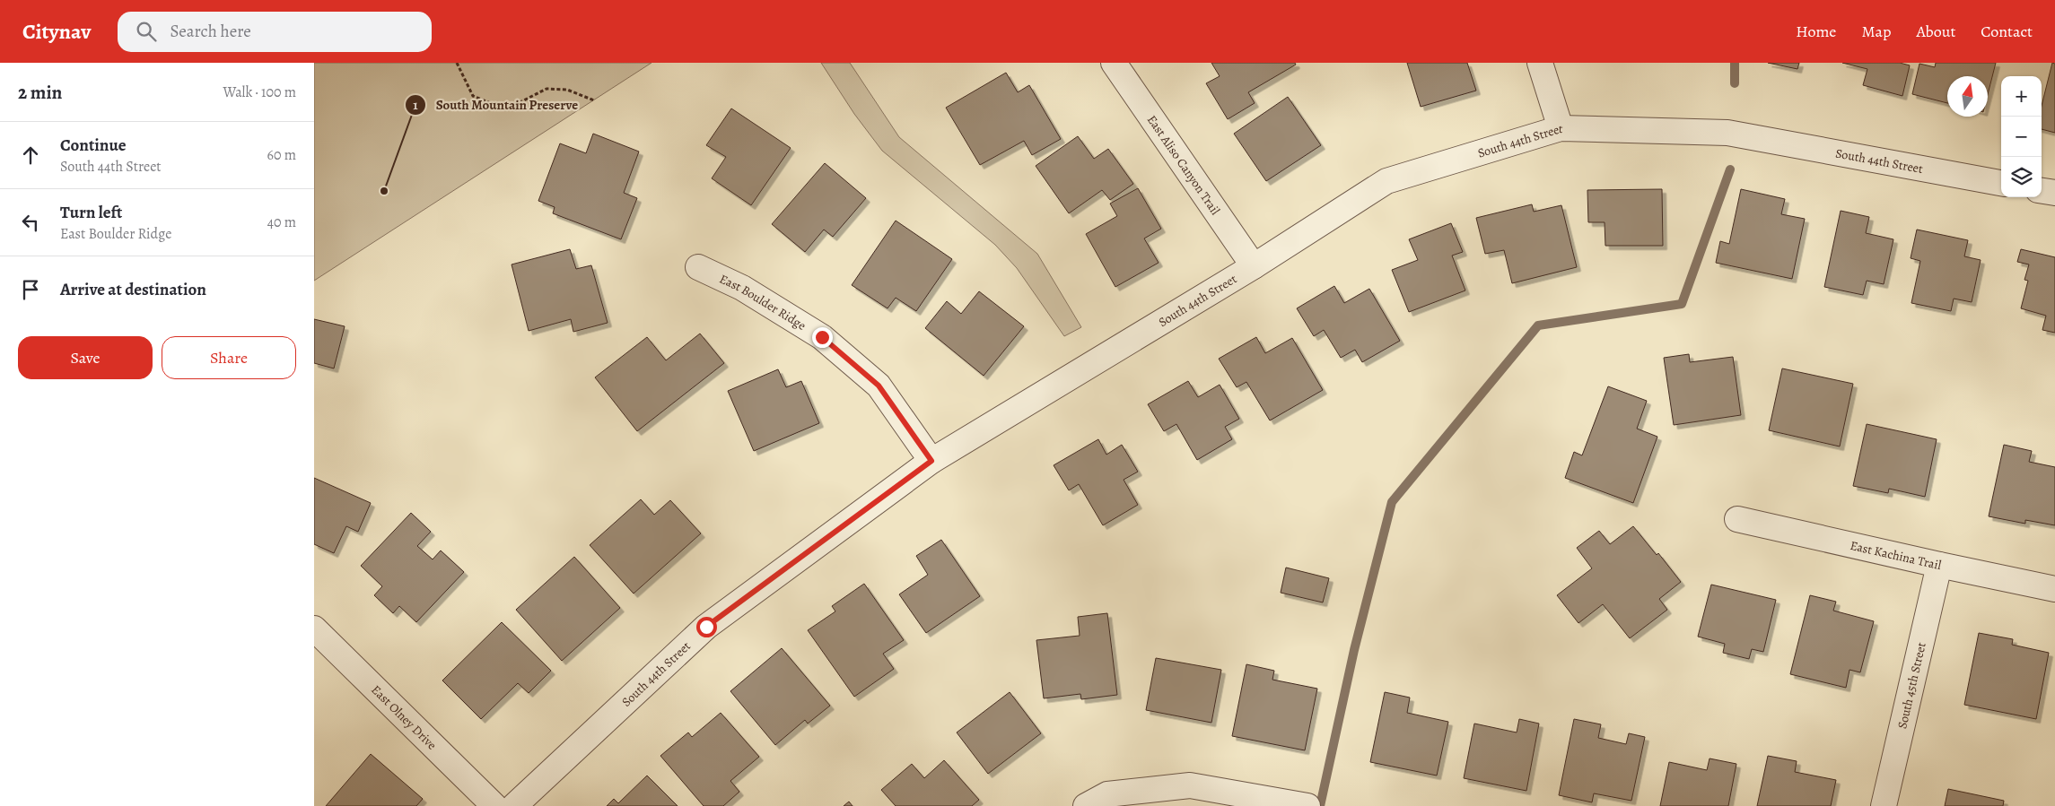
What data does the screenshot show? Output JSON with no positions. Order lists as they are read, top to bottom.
{
  "streets": {
    "street": [
      "South 44th Street",
      "East Aliso Canyon Trail",
      "East Boulder Ridge",
      "East Kachina Trail",
      "South 45th Street",
      "East Olney Drive"
    ]
  },
  "crossings": [
    ["South 44th Street", "East Aliso Canyon Trail"],
    ["South 44th Street", "East Boulder Ridge"],
    ["East Kachina Trail", "South 45th Street"]
  ],
  "places": ["South Mountain Preserve"],
  "north": "top",
  "page": {
    "header": "Citynav",
    "search": "Search here",
    "nav": [
      "Home",
      "Map",
      "About",
      "Contact"
    ],
    "heading": ["2 min", "Walk · 100 m"],
    "map_buttons": ["+", "−"],
    "list": [
      ["Continue", "South 44th Street", "60 m"],
      ["Turn left", "East Boulder Ridge", "40 m"],
      "Arrive at destination"
    ],
    "buttons": ["Save", "Share"]
  }
}
